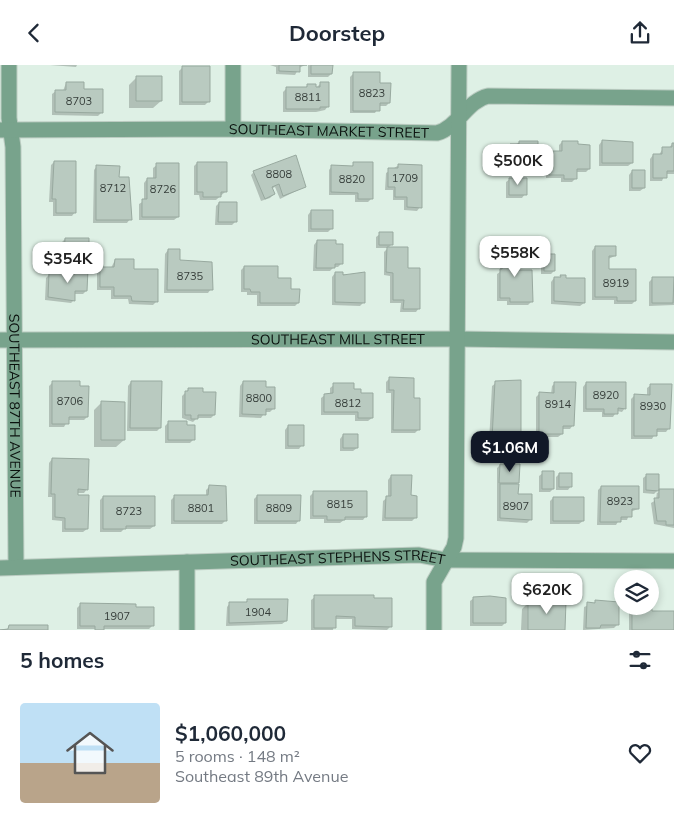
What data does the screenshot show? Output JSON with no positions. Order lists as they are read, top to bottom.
{
  "streets": {
    "street": [
      "SOUTHEAST MARKET STREET",
      "SOUTHEAST MILL STREET",
      "SOUTHEAST 87TH AVENUE",
      "SOUTHEAST STEPHENS STREET"
    ]
  },
  "crossings": [
    ["SOUTHEAST MARKET STREET", "SOUTHEAST 87TH AVENUE"],
    ["SOUTHEAST MILL STREET", "SOUTHEAST 87TH AVENUE"],
    ["SOUTHEAST 87TH AVENUE", "SOUTHEAST STEPHENS STREET"]
  ],
  "house_numbers": [
    "8823",
    "8811",
    "8703",
    "8808",
    "1709",
    "8820",
    "8712",
    "8726",
    "8735",
    "8919",
    "8920",
    "8800",
    "8706",
    "8812",
    "8914",
    "8930",
    "8923",
    "8815",
    "8907",
    "8801",
    "8809",
    "8723",
    "1904",
    "1907"
  ],
  "page": {
    "header": "Doorstep",
    "price": [
      "$500K",
      "$558K",
      "$354K",
      "$1.06M",
      "$620K"
    ],
    "heading": "5 homes",
    "list": [
      {
        "name": "$1,060,000",
        "note": "5 rooms · 148 m² · Southeast 89th Avenue"
      }
    ]
  }
}
